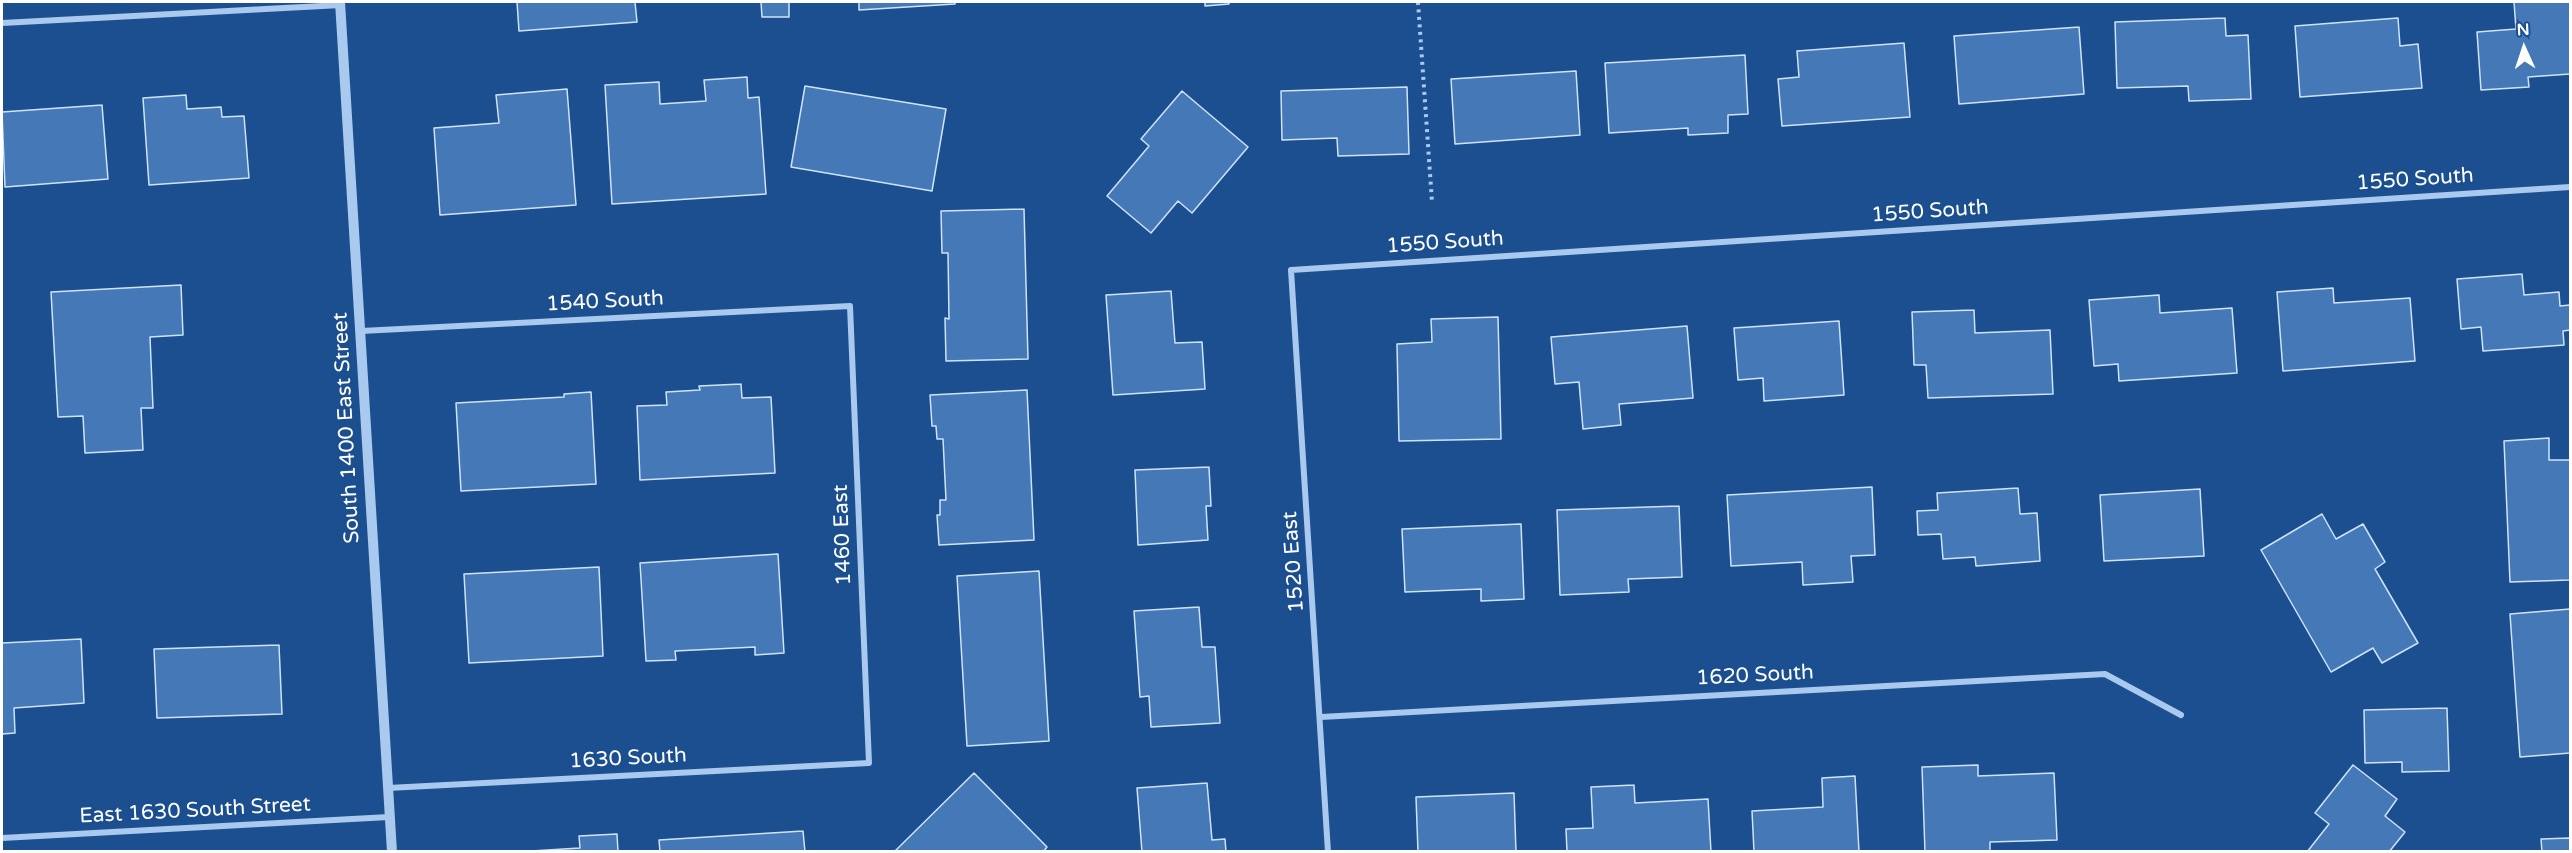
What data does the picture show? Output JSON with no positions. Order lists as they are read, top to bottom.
{
  "streets": {
    "street": [
      "1550 South",
      "1540 South",
      "South 1400 East Street",
      "1460 East",
      "1520 East",
      "1620 South",
      "1630 South",
      "East 1630 South Street"
    ]
  },
  "crossings": [
    ["1550 South", "1520 East"],
    ["1540 South", "South 1400 East Street"],
    ["1540 South", "1460 East"],
    ["South 1400 East Street", "1630 South"],
    ["South 1400 East Street", "East 1630 South Street"],
    ["1460 East", "1630 South"],
    ["1520 East", "1620 South"]
  ],
  "north": "top"
}
